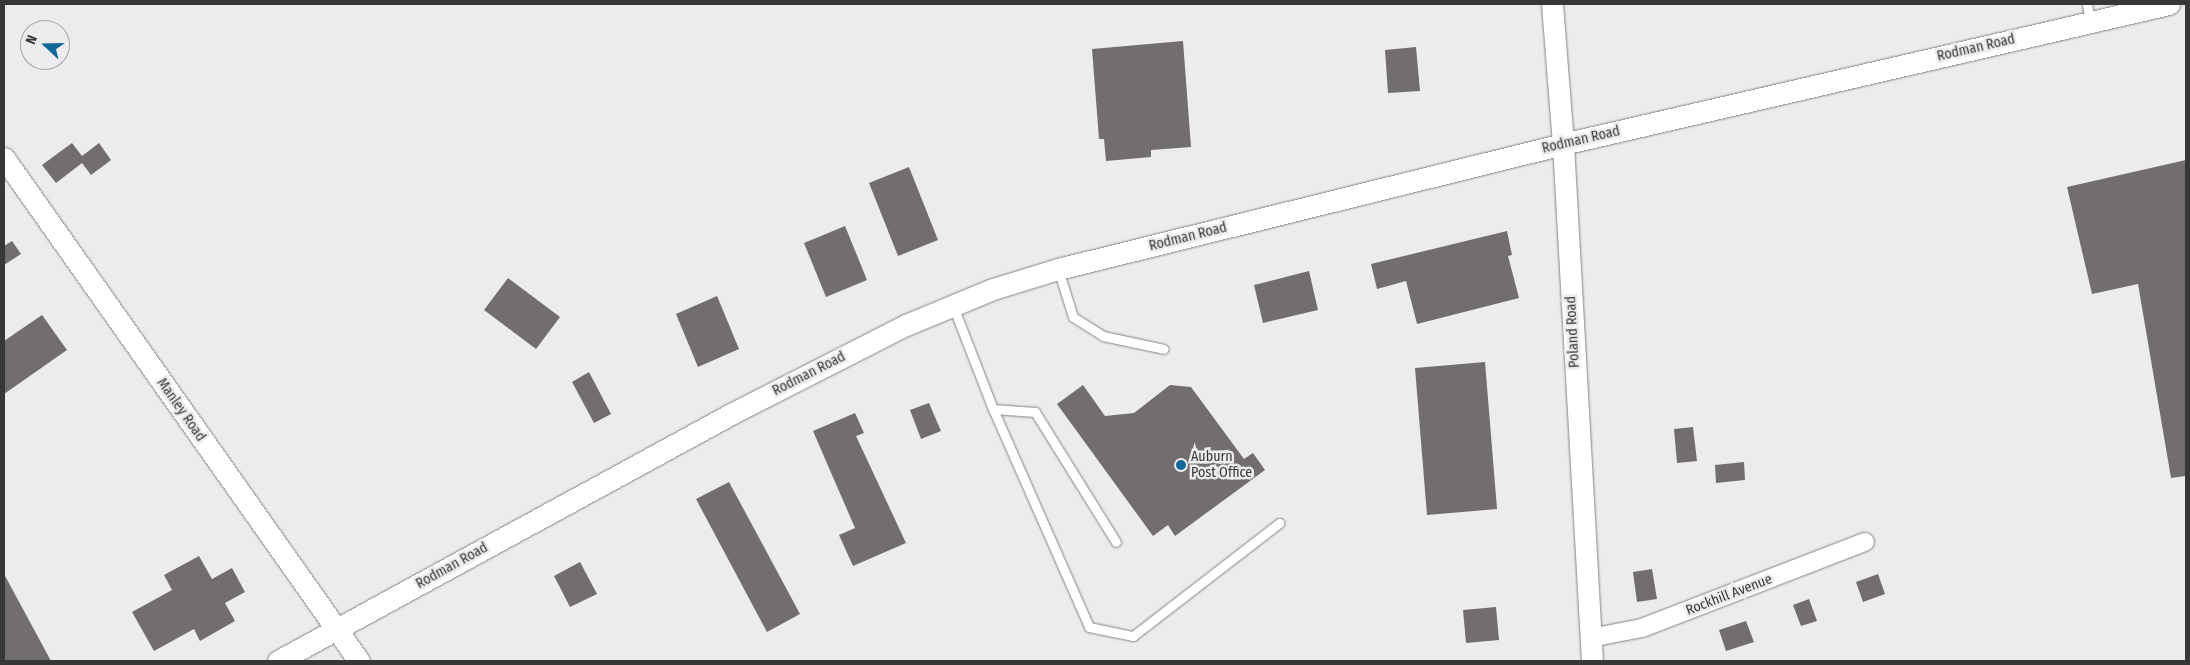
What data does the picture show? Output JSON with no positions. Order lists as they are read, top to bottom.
{
  "streets": {
    "street": [
      "Rodman Road",
      "Poland Road",
      "Manley Road",
      "Rockhill Avenue"
    ]
  },
  "crossings": [
    ["Rodman Road", "Poland Road"],
    ["Rodman Road", "Manley Road"],
    ["Poland Road", "Rockhill Avenue"]
  ],
  "places": ["Auburn Post Office"],
  "north": "left"
}
